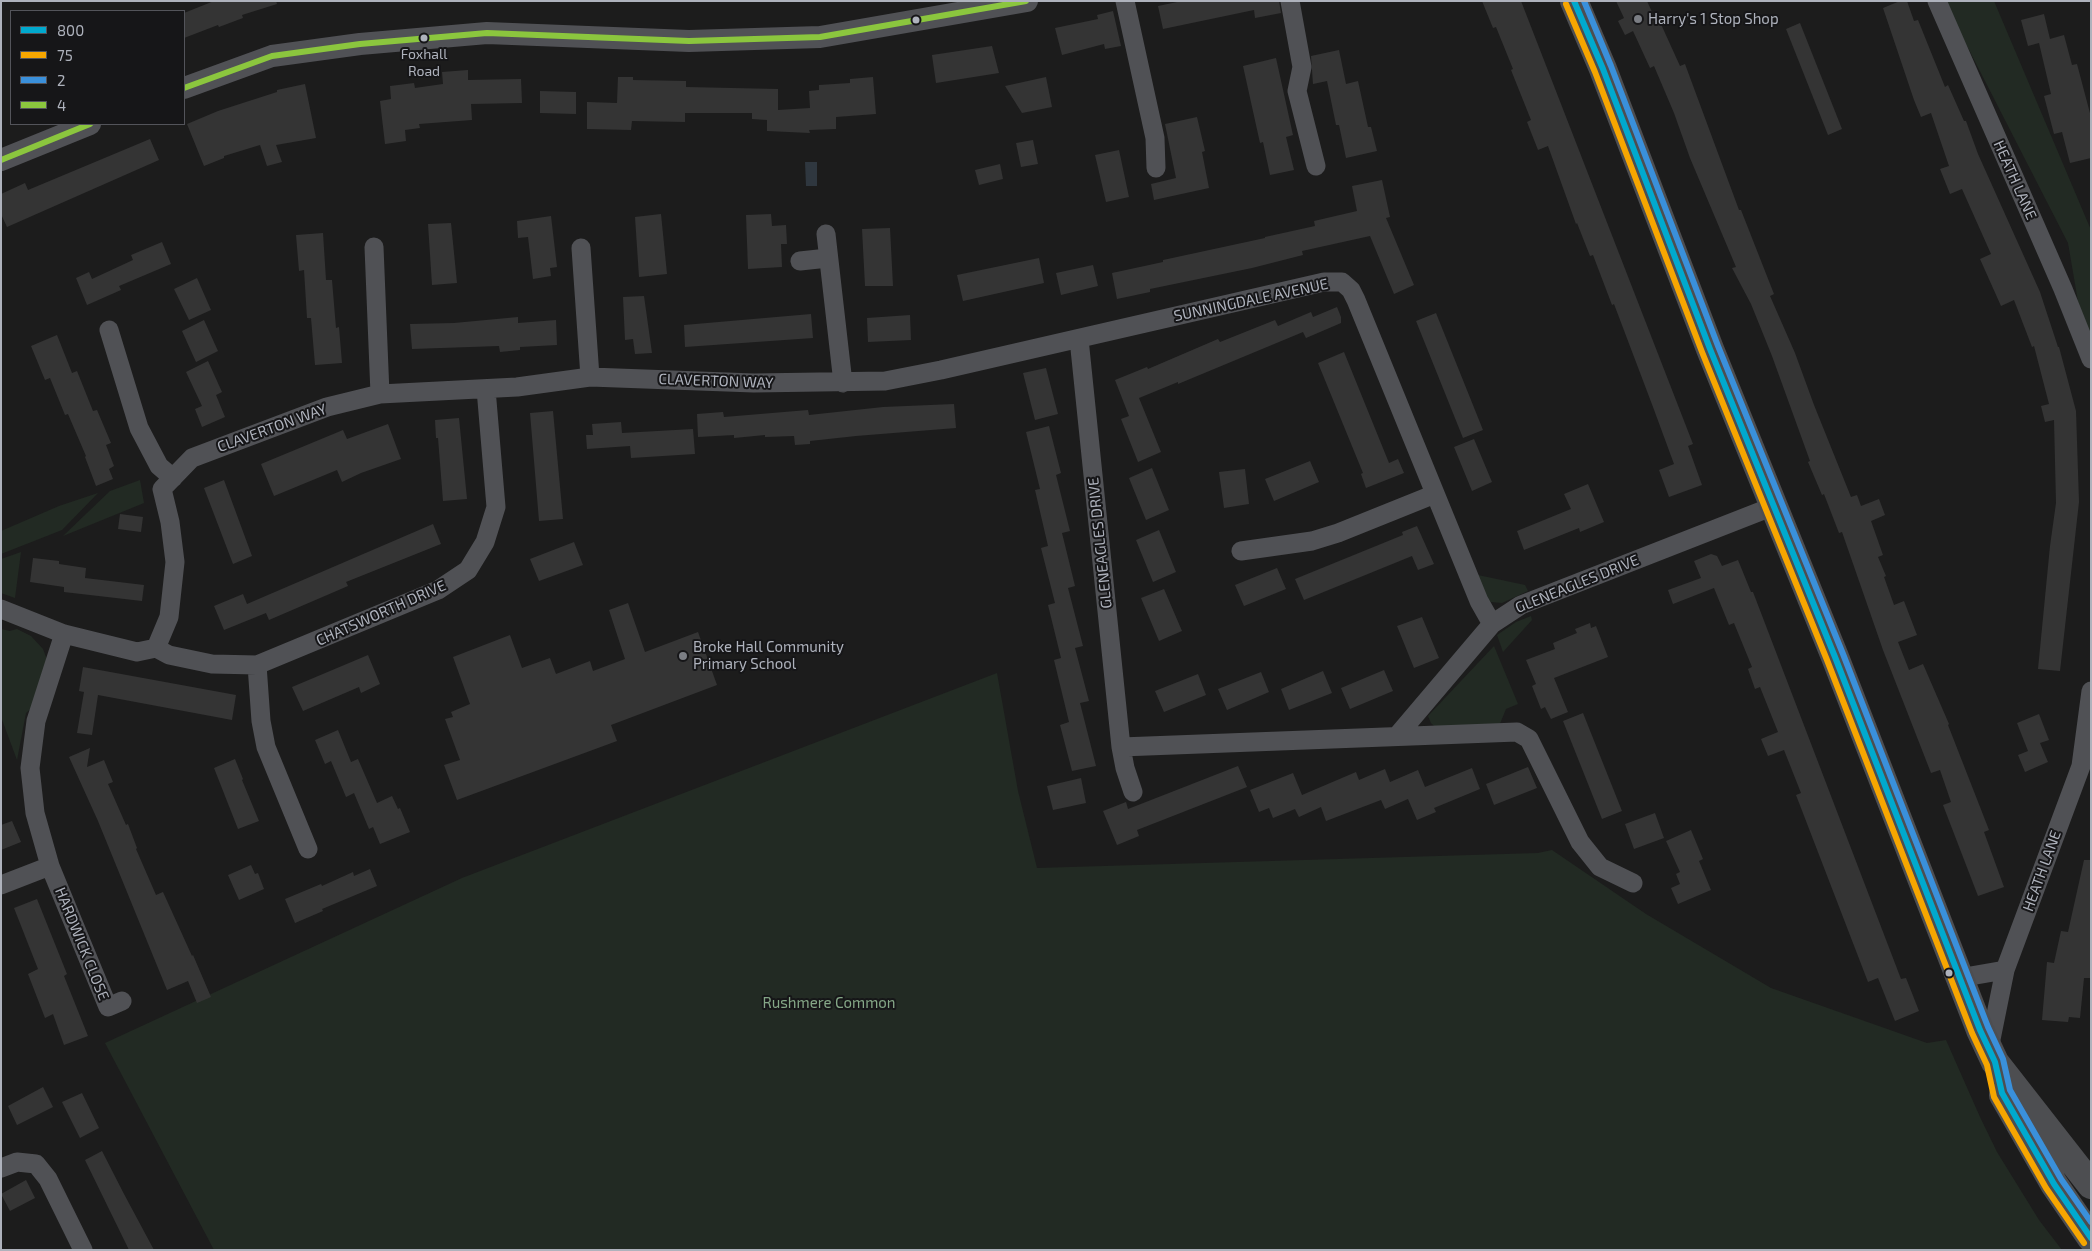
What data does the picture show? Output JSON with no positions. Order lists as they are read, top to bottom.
{
  "streets": {
    "street": [
      "HEATH LANE",
      "SUNNINGDALE AVENUE",
      "CLAVERTON WAY",
      "GLENEAGLES DRIVE",
      "CHATSWORTH DRIVE",
      "HARDWICK CLOSE"
    ]
  },
  "crossings": [
    ["SUNNINGDALE AVENUE", "CLAVERTON WAY"],
    ["SUNNINGDALE AVENUE", "GLENEAGLES DRIVE"],
    ["CLAVERTON WAY", "CHATSWORTH DRIVE"],
    ["CHATSWORTH DRIVE", "HARDWICK CLOSE"]
  ],
  "parks": ["Rushmere Common"],
  "places": ["Harry's 1 Stop Shop", "Foxhall Road", "Broke Hall Community Primary School"],
  "lines": [
    "transit line 800",
    "transit line 2",
    "transit line 4",
    "transit line 75"
  ],
  "legend": [
    "800",
    "75",
    "2",
    "4"
  ]
}
